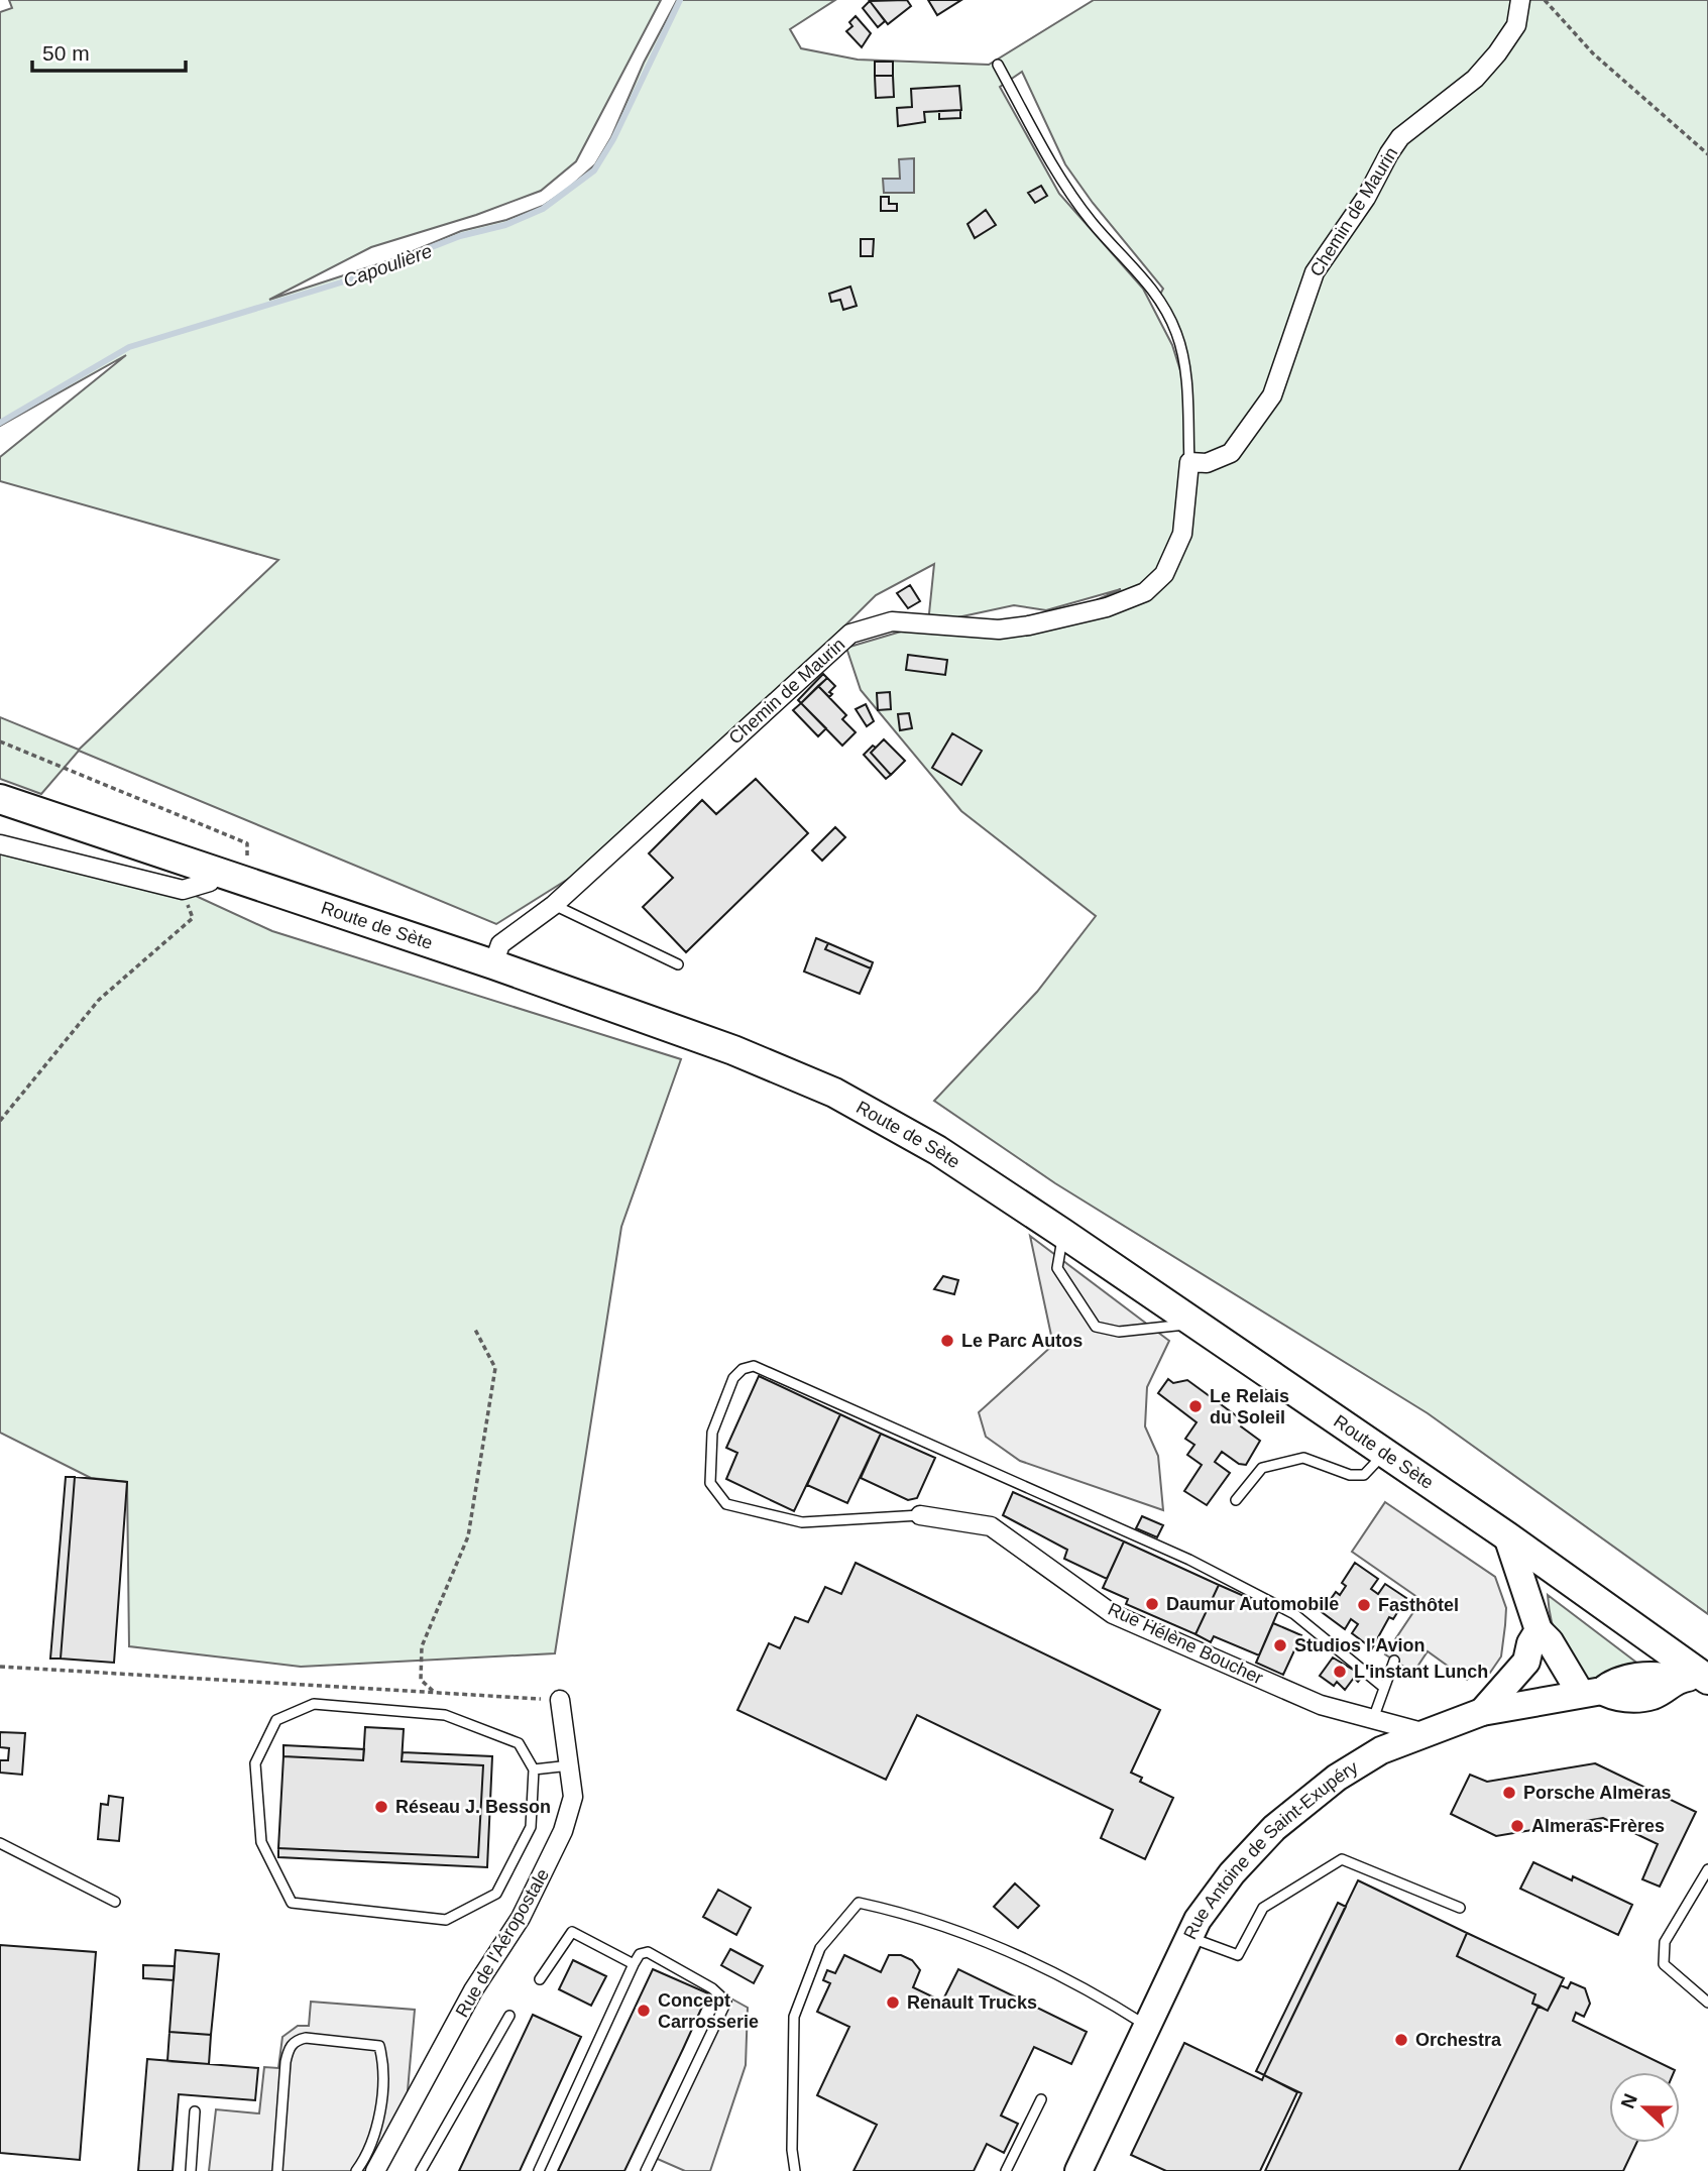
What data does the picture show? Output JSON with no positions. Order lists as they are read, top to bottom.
{
  "streets": {
    "main road": ["Route de Sète"],
    "street": [
      "Chemin de Maurin",
      "Rue Hélène Boucher",
      "Rue Antoine de Saint-Exupéry",
      "Rue de l'Aéropostale"
    ]
  },
  "crossings": [
    ["Chemin de Maurin", "Route de Sète"],
    ["Route de Sète", "Rue Antoine de Saint-Exupéry"],
    ["Rue Hélène Boucher", "Rue Antoine de Saint-Exupéry"]
  ],
  "water": ["Capoulière"],
  "places": [
    "Le Parc Autos",
    "Le Relais du Soleil",
    "Daumur Automobile",
    "Fasthôtel",
    "Studios l'Avion",
    "L'instant Lunch",
    "Porsche Almeras",
    "Réseau J. Besson",
    "Almeras-Frères",
    "Renault Trucks",
    "Concept Carrosserie",
    "Orchestra"
  ],
  "scale_bar": "50 m",
  "north": "left"
}
